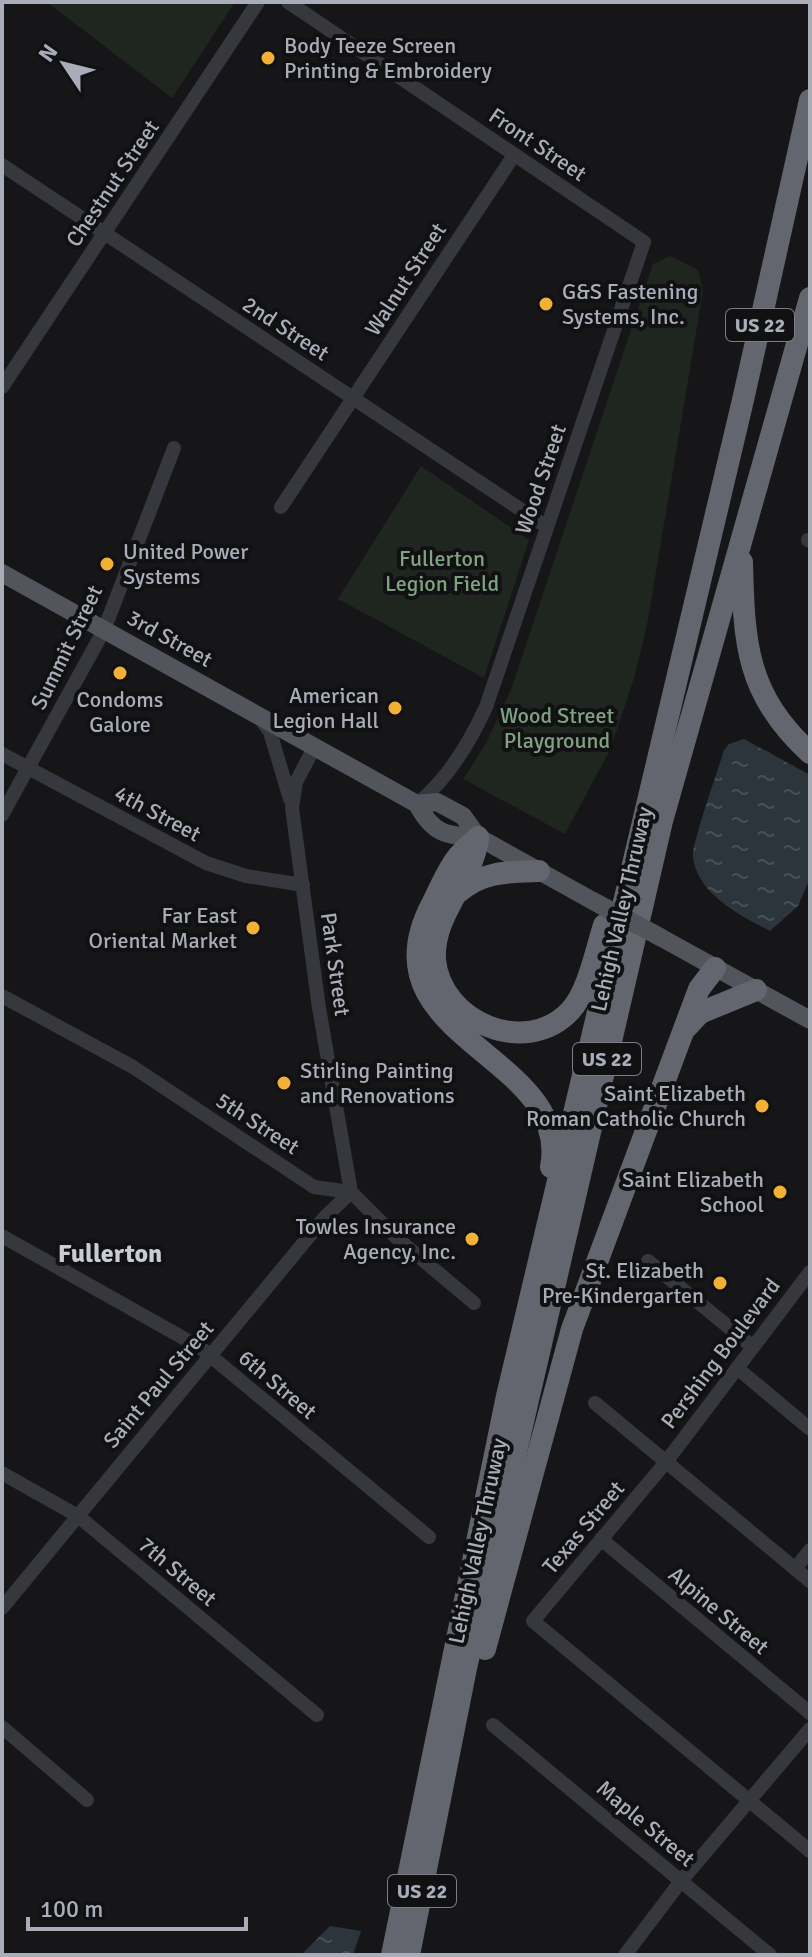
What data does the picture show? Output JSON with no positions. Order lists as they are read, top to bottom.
{
  "streets": {
    "highway": ["US 22", "Lehigh Valley Thruway"],
    "main road": ["3rd Street"],
    "street": [
      "Front Street",
      "Chestnut Street",
      "Walnut Street",
      "2nd Street",
      "Wood Street",
      "Summit Street",
      "4th Street",
      "Park Street",
      "5th Street",
      "Pershing Boulevard",
      "Saint Paul Street",
      "6th Street",
      "Texas Street",
      "7th Street",
      "Alpine Street",
      "Maple Street"
    ]
  },
  "crossings": [
    ["Front Street", "Walnut Street"],
    ["Front Street", "Wood Street"],
    ["Chestnut Street", "2nd Street"],
    ["Walnut Street", "2nd Street"],
    ["2nd Street", "Wood Street"],
    ["Wood Street", "3rd Street"],
    ["3rd Street", "Summit Street"],
    ["3rd Street", "Park Street"],
    ["Summit Street", "4th Street"],
    ["4th Street", "Park Street"],
    ["Park Street", "5th Street"],
    ["Park Street", "Saint Paul Street"],
    ["5th Street", "Saint Paul Street"],
    ["Pershing Boulevard", "Texas Street"],
    ["Saint Paul Street", "6th Street"],
    ["Saint Paul Street", "7th Street"],
    ["Texas Street", "Alpine Street"]
  ],
  "districts": ["Fullerton"],
  "parks": ["Fullerton Legion Field", "Wood Street Playground"],
  "places": [
    "Body Teeze Screen Printing & Embroidery",
    "G&S Fastening Systems, Inc.",
    "United Power Systems",
    "Condoms Galore",
    "American Legion Hall",
    "Far East Oriental Market",
    "Stirling Painting and Renovations",
    "Saint Elizabeth Roman Catholic Church",
    "Saint Elizabeth School",
    "Towles Insurance Agency, Inc.",
    "St. Elizabeth Pre-Kindergarten"
  ],
  "scale_bar": "100 m",
  "north": "top left"
}
